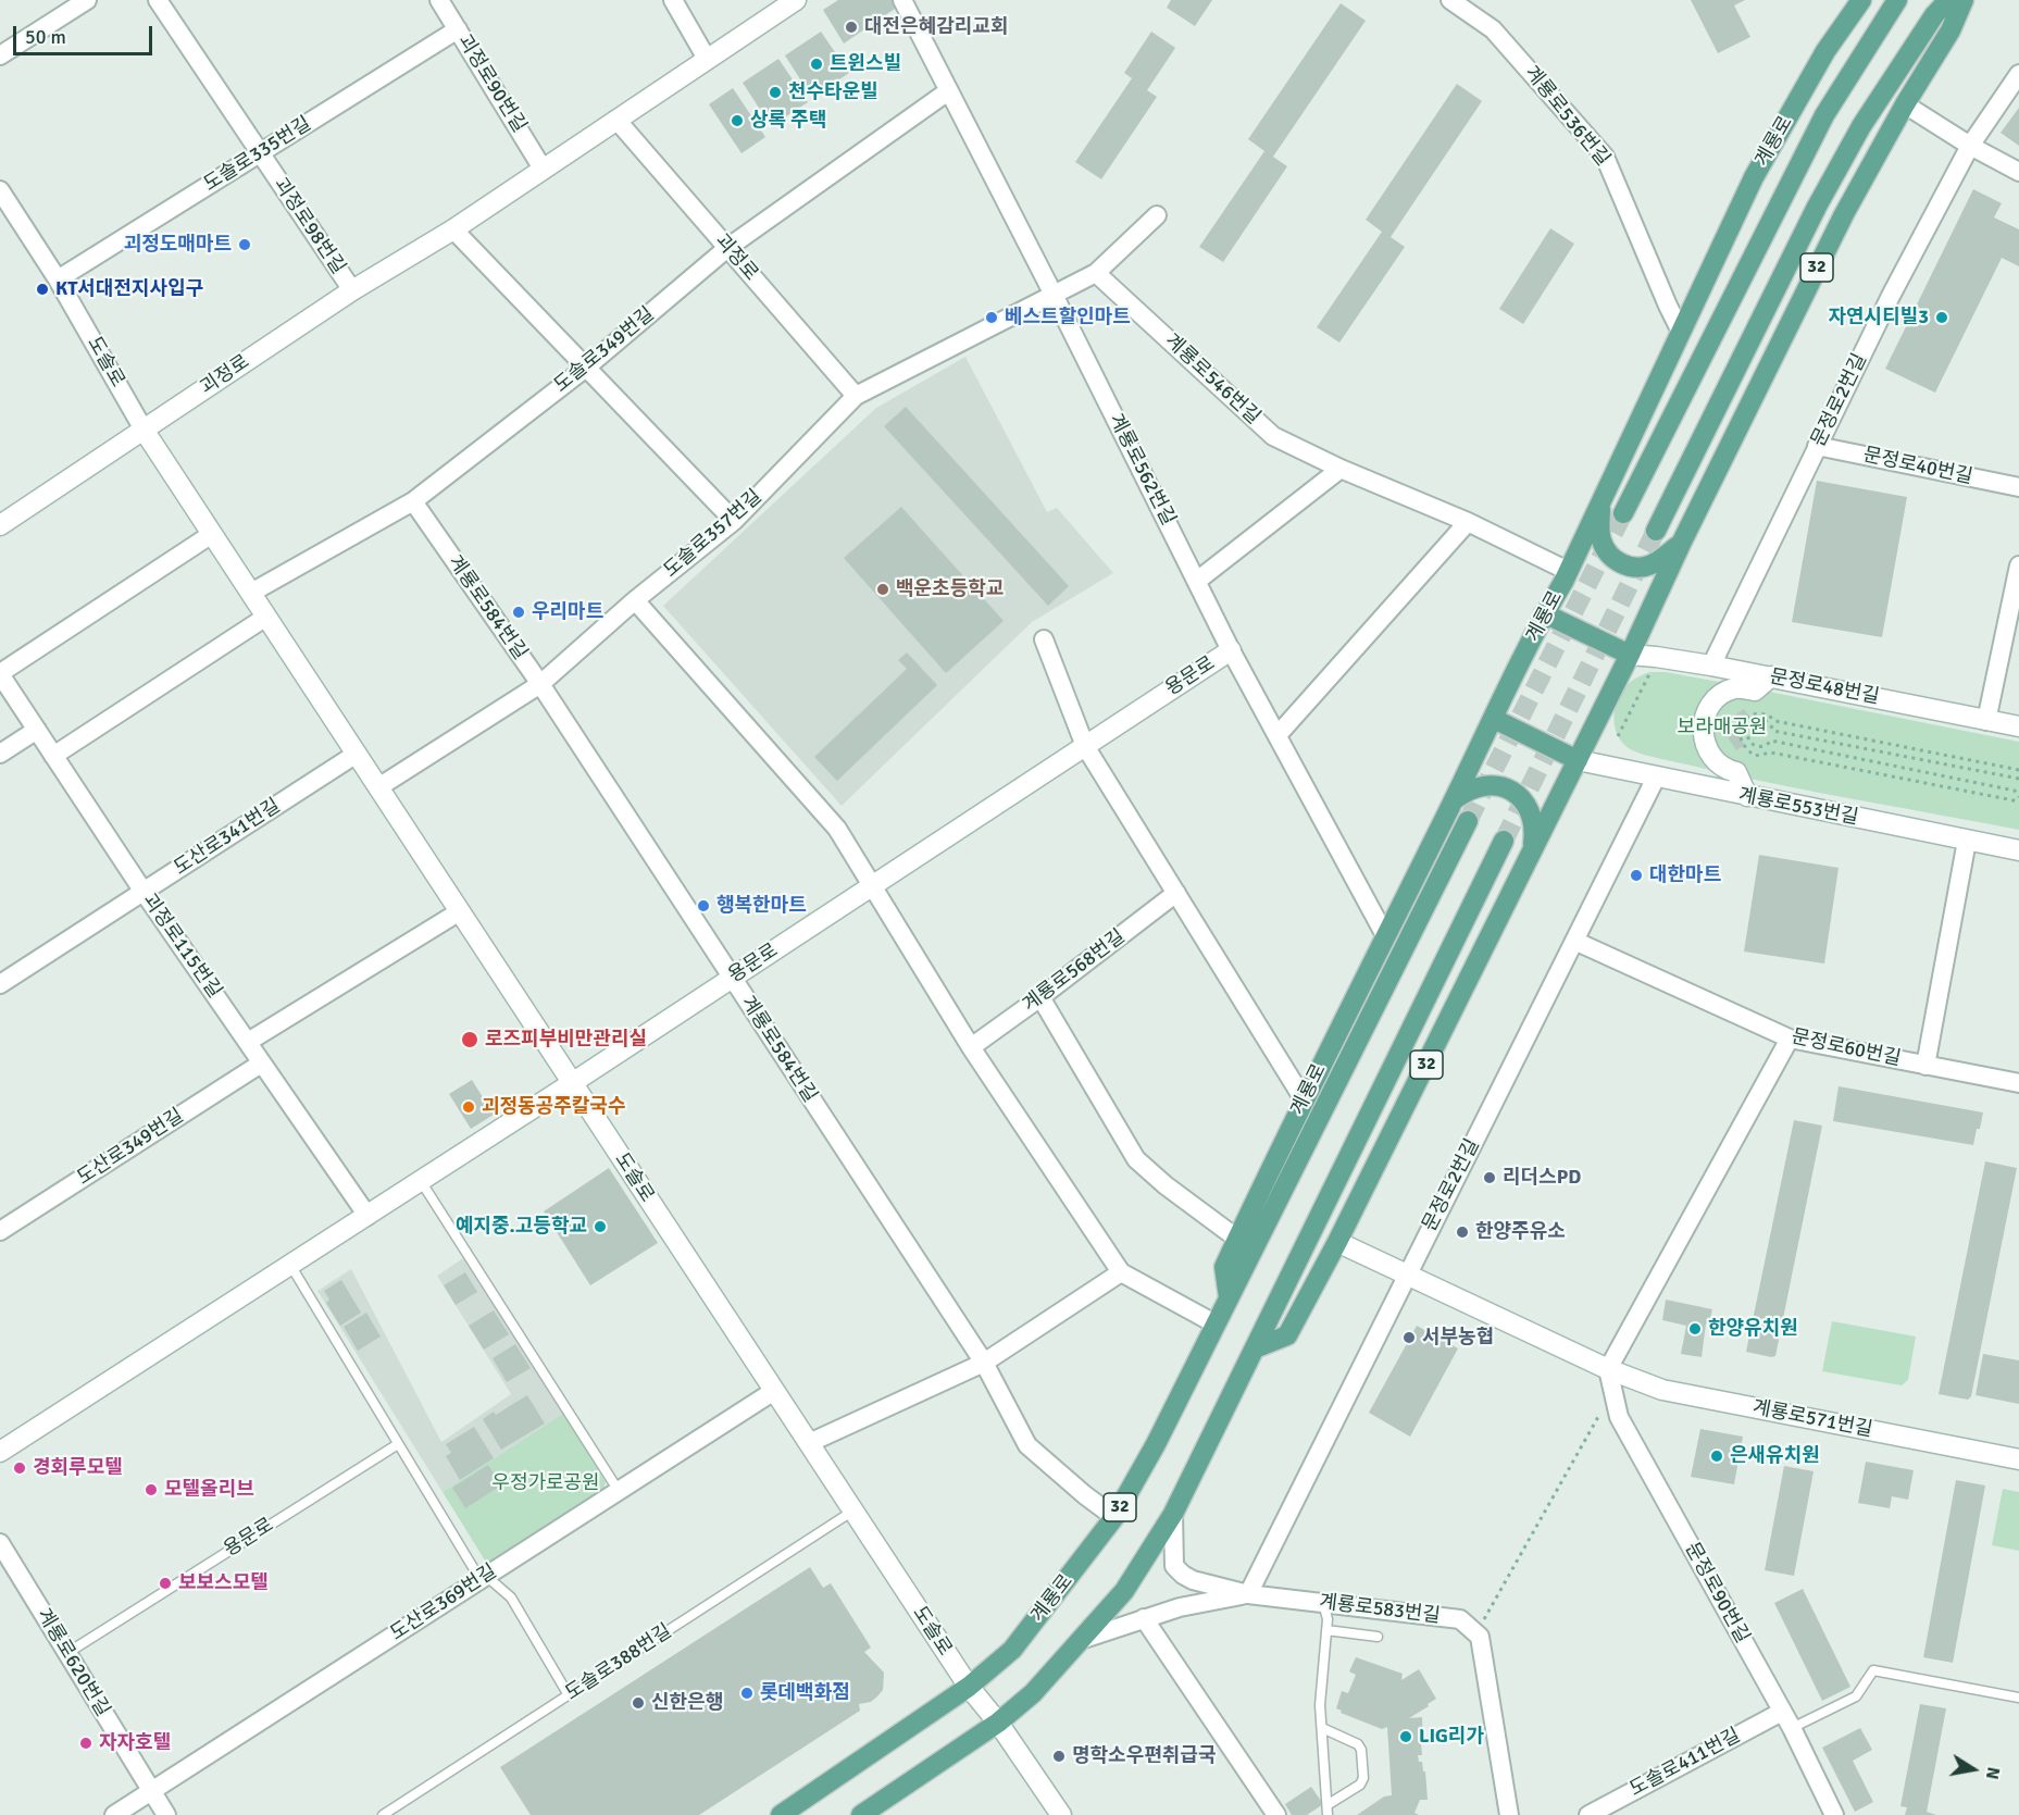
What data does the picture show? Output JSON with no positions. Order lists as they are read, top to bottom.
{
  "streets": {
    "main road": ["계룡로", "32"],
    "street": [
      "괴정로90번길",
      "계룡로536번길",
      "도솔로335번길",
      "괴정로98번길",
      "괴정로",
      "도솔로349번길",
      "도솔로",
      "계룡로546번길",
      "문정로2번길",
      "문정로40번길",
      "계룡로562번길",
      "도솔로357번길",
      "계룡로584번길",
      "용문로",
      "문정로48번길",
      "계룡로553번길",
      "도산로341번길",
      "괴정로115번길",
      "계룡로568번길",
      "문정로60번길",
      "도산로349번길",
      "계룡로571번길",
      "문정로90번길",
      "도산로369번길",
      "계룡로583번길",
      "계룡로620번길",
      "도솔로411번길"
    ],
    "lane": ["도솔로388번길"]
  },
  "crossings": [
    ["괴정로90번길", "도솔로335번길"],
    ["괴정로90번길", "괴정로"],
    ["계룡로536번길", "계룡로"],
    ["계룡로", "도솔로"],
    ["계룡로", "계룡로546번길"],
    ["계룡로", "계룡로562번길"],
    ["계룡로", "계룡로584번길"],
    ["도솔로335번길", "괴정로98번길"],
    ["도솔로335번길", "도솔로"],
    ["괴정로98번길", "괴정로"],
    ["괴정로", "도솔로349번길"],
    ["괴정로", "도솔로"],
    ["괴정로", "도솔로357번길"],
    ["32", "도솔로"],
    ["32", "문정로48번길"],
    ["32", "계룡로553번길"],
    ["32", "계룡로571번길"],
    ["32", "계룡로583번길"],
    ["도솔로349번길", "도솔로"],
    ["도솔로349번길", "계룡로562번길"],
    ["도솔로349번길", "계룡로584번길"],
    ["도솔로", "도솔로357번길"],
    ["도솔로", "용문로"],
    ["도솔로", "도산로341번길"],
    ["도솔로", "도산로369번길"],
    ["도솔로", "도솔로388번길"],
    ["문정로2번길", "문정로40번길"],
    ["문정로2번길", "문정로48번길"],
    ["문정로2번길", "계룡로553번길"],
    ["문정로2번길", "문정로60번길"],
    ["문정로2번길", "계룡로571번길"],
    ["문정로2번길", "계룡로583번길"],
    ["계룡로562번길", "도솔로357번길"],
    ["계룡로562번길", "용문로"],
    ["도솔로357번길", "계룡로584번길"],
    ["계룡로584번길", "용문로"],
    ["용문로", "괴정로115번길"],
    ["용문로", "계룡로620번길"],
    ["도산로341번길", "괴정로115번길"],
    ["괴정로115번길", "도산로349번길"],
    ["계룡로571번길", "문정로90번길"],
    ["문정로90번길", "도솔로411번길"],
    ["도산로369번길", "계룡로620번길"]
  ],
  "parks": ["보라매공원", "우정가로공원"],
  "places": [
    "대전은혜감리교회",
    "트윈스빌",
    "천수타운빌",
    "상록 주택",
    "괴정도매마트",
    "KT서대전지사입구",
    "베스트할인마트",
    "자연시티빌3",
    "백운초등학교",
    "우리마트",
    "대한마트",
    "행복한마트",
    "로즈피부비만관리실",
    "괴정동공주칼국수",
    "리더스PD",
    "예지중.고등학교",
    "한양주유소",
    "한양유치원",
    "서부농협",
    "은새유치원",
    "경회루모텔",
    "모텔올리브",
    "보보스모텔",
    "롯데백화점",
    "신한은행",
    "LIG리가",
    "자자호텔",
    "명학소우편취급국"
  ],
  "scale_bar": "50 m",
  "north": "right"
}
